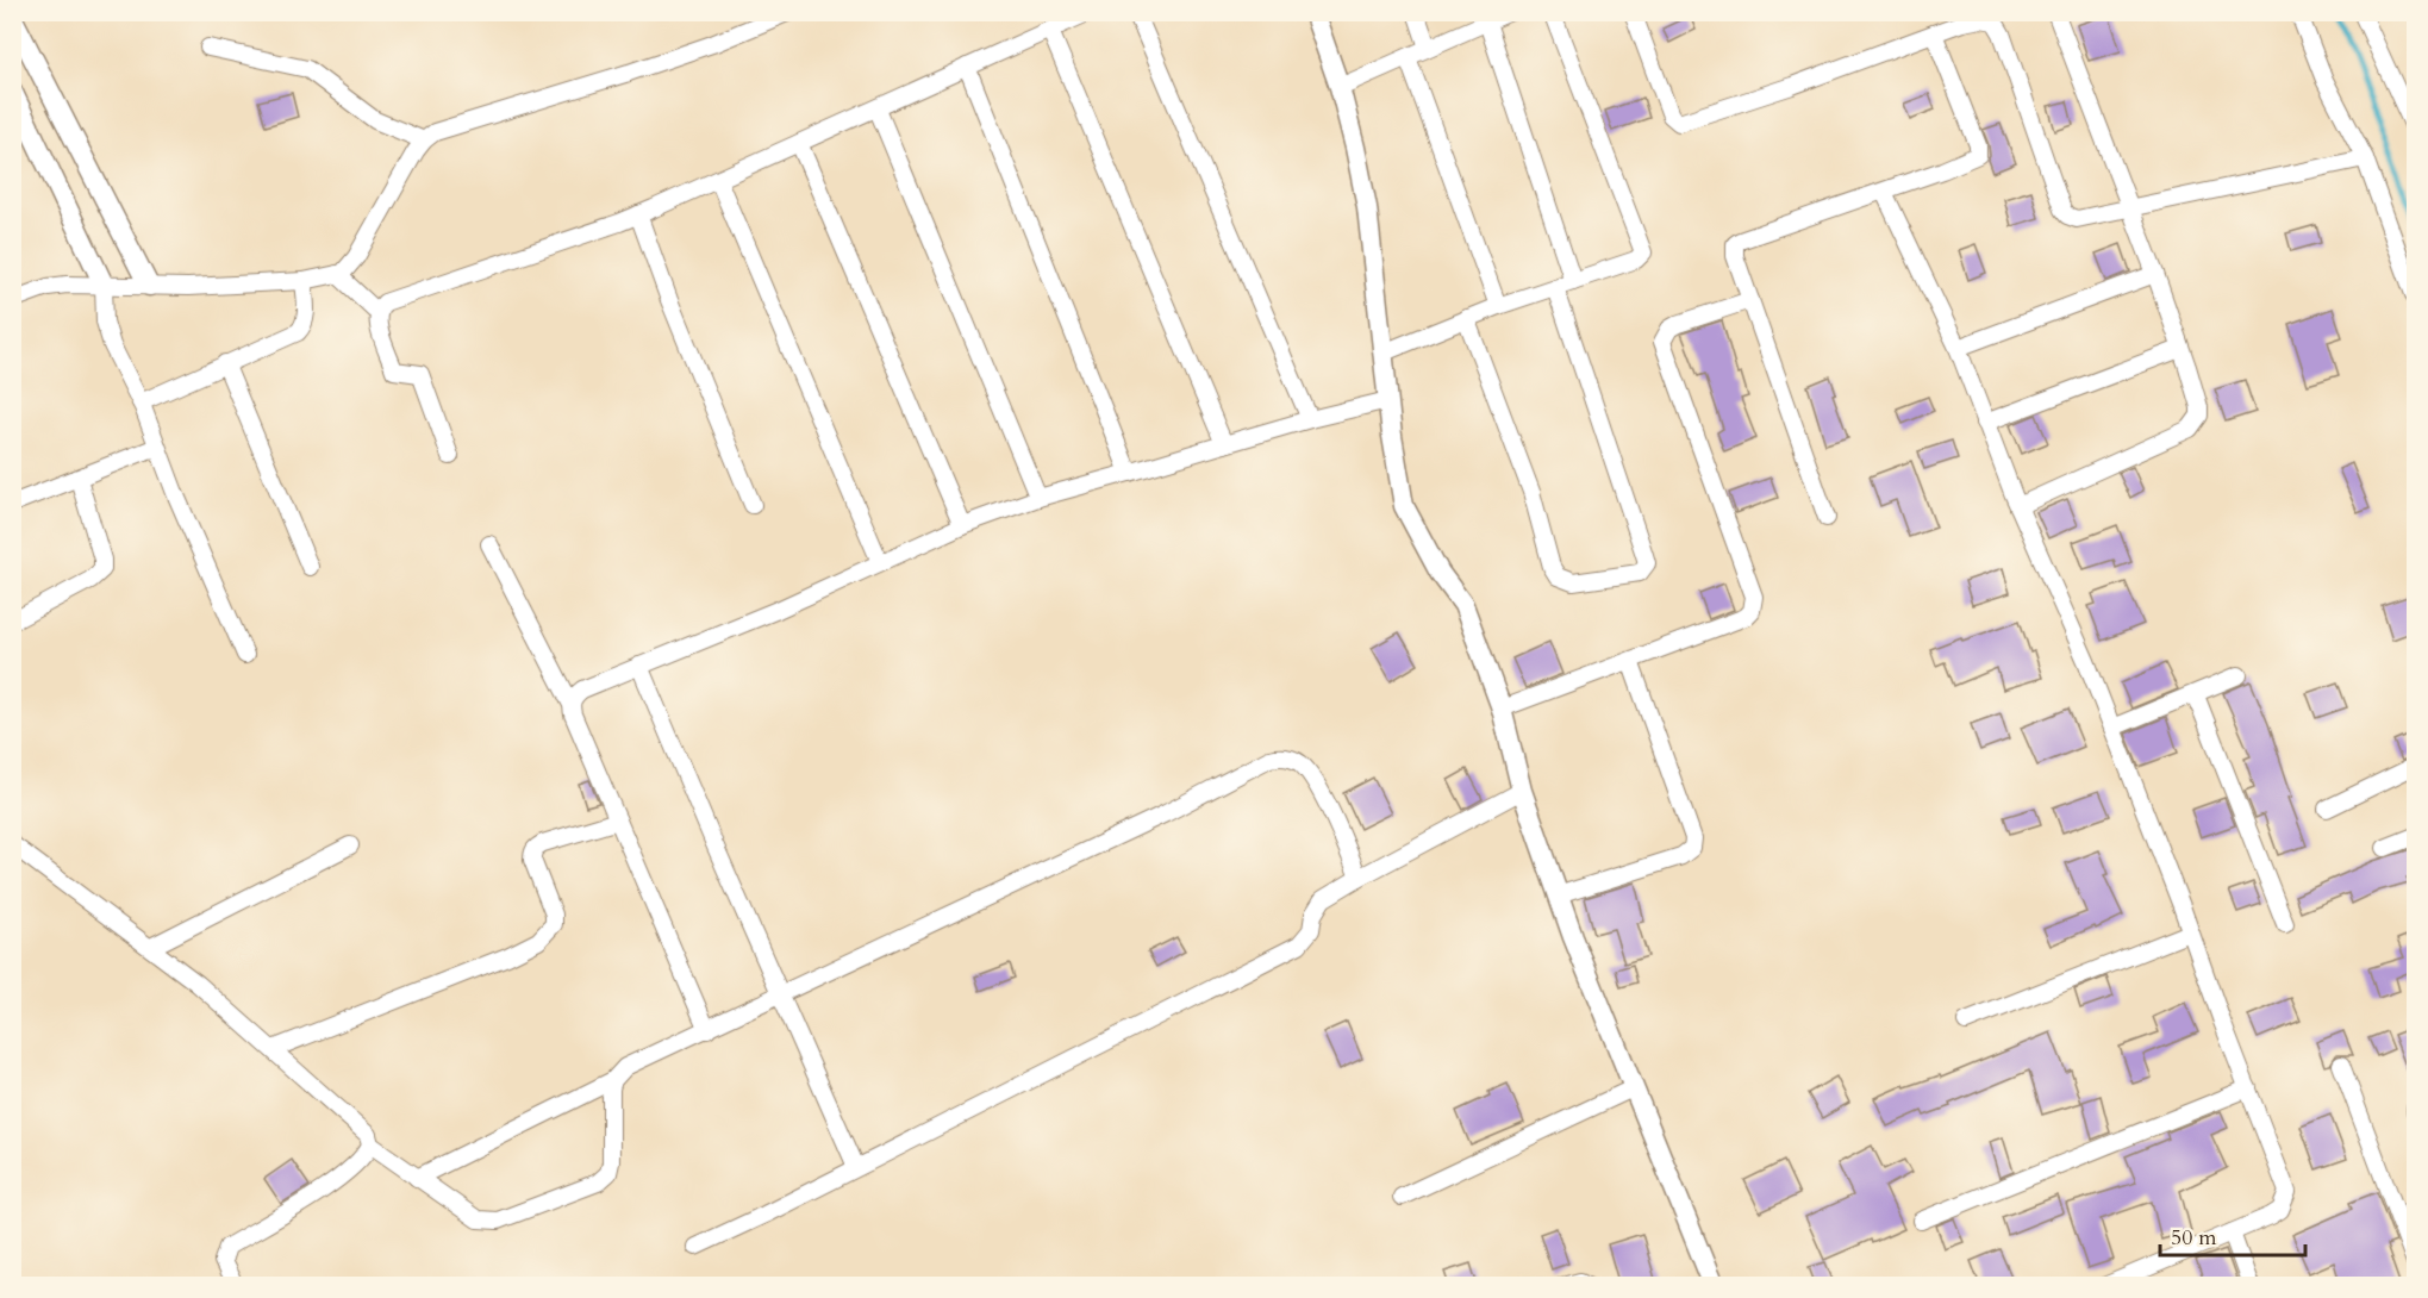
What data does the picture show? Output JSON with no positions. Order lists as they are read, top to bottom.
{
  "scale_bar": "50 m"
}
